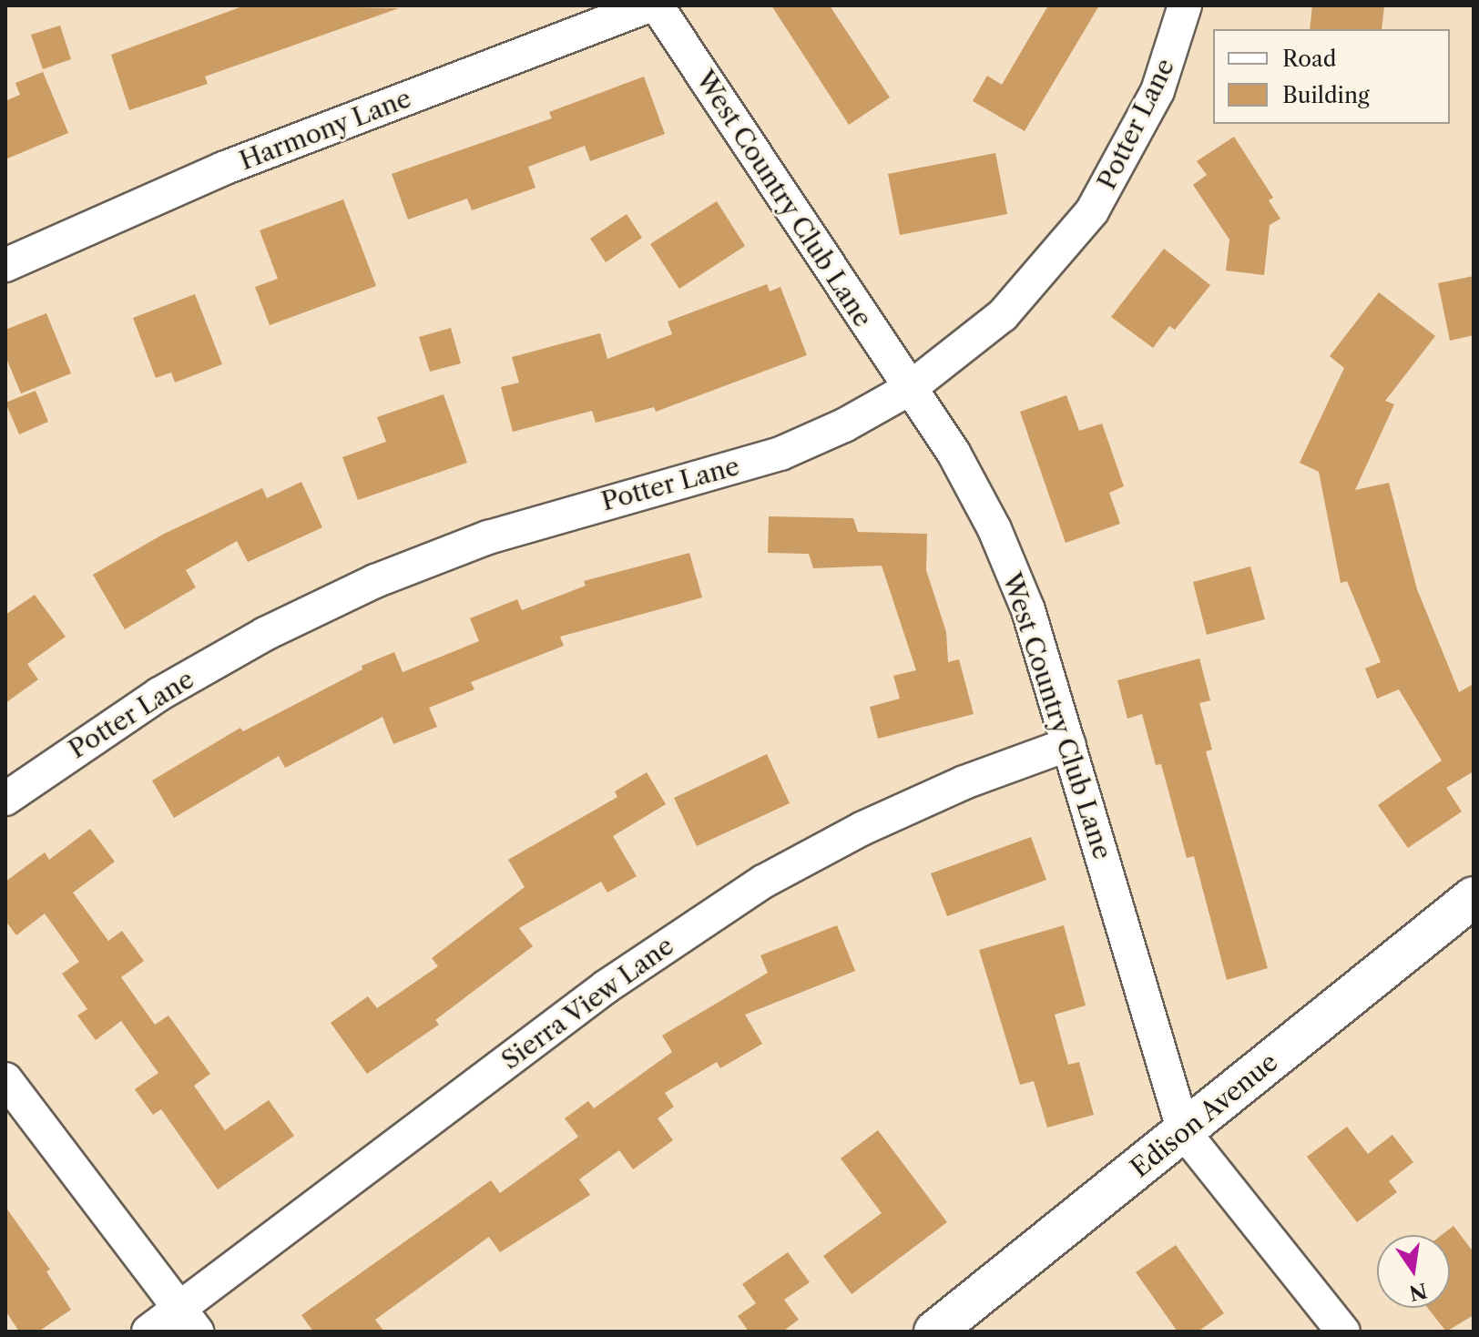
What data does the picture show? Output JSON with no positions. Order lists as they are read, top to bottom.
{
  "streets": {
    "street": [
      "Potter Lane",
      "Harmony Lane",
      "West Country Club Lane",
      "Sierra View Lane",
      "Edison Avenue"
    ]
  },
  "crossings": [
    ["Potter Lane", "West Country Club Lane"],
    ["West Country Club Lane", "Sierra View Lane"],
    ["West Country Club Lane", "Edison Avenue"]
  ],
  "legend": ["Road", "Building"],
  "north": "bottom"
}
